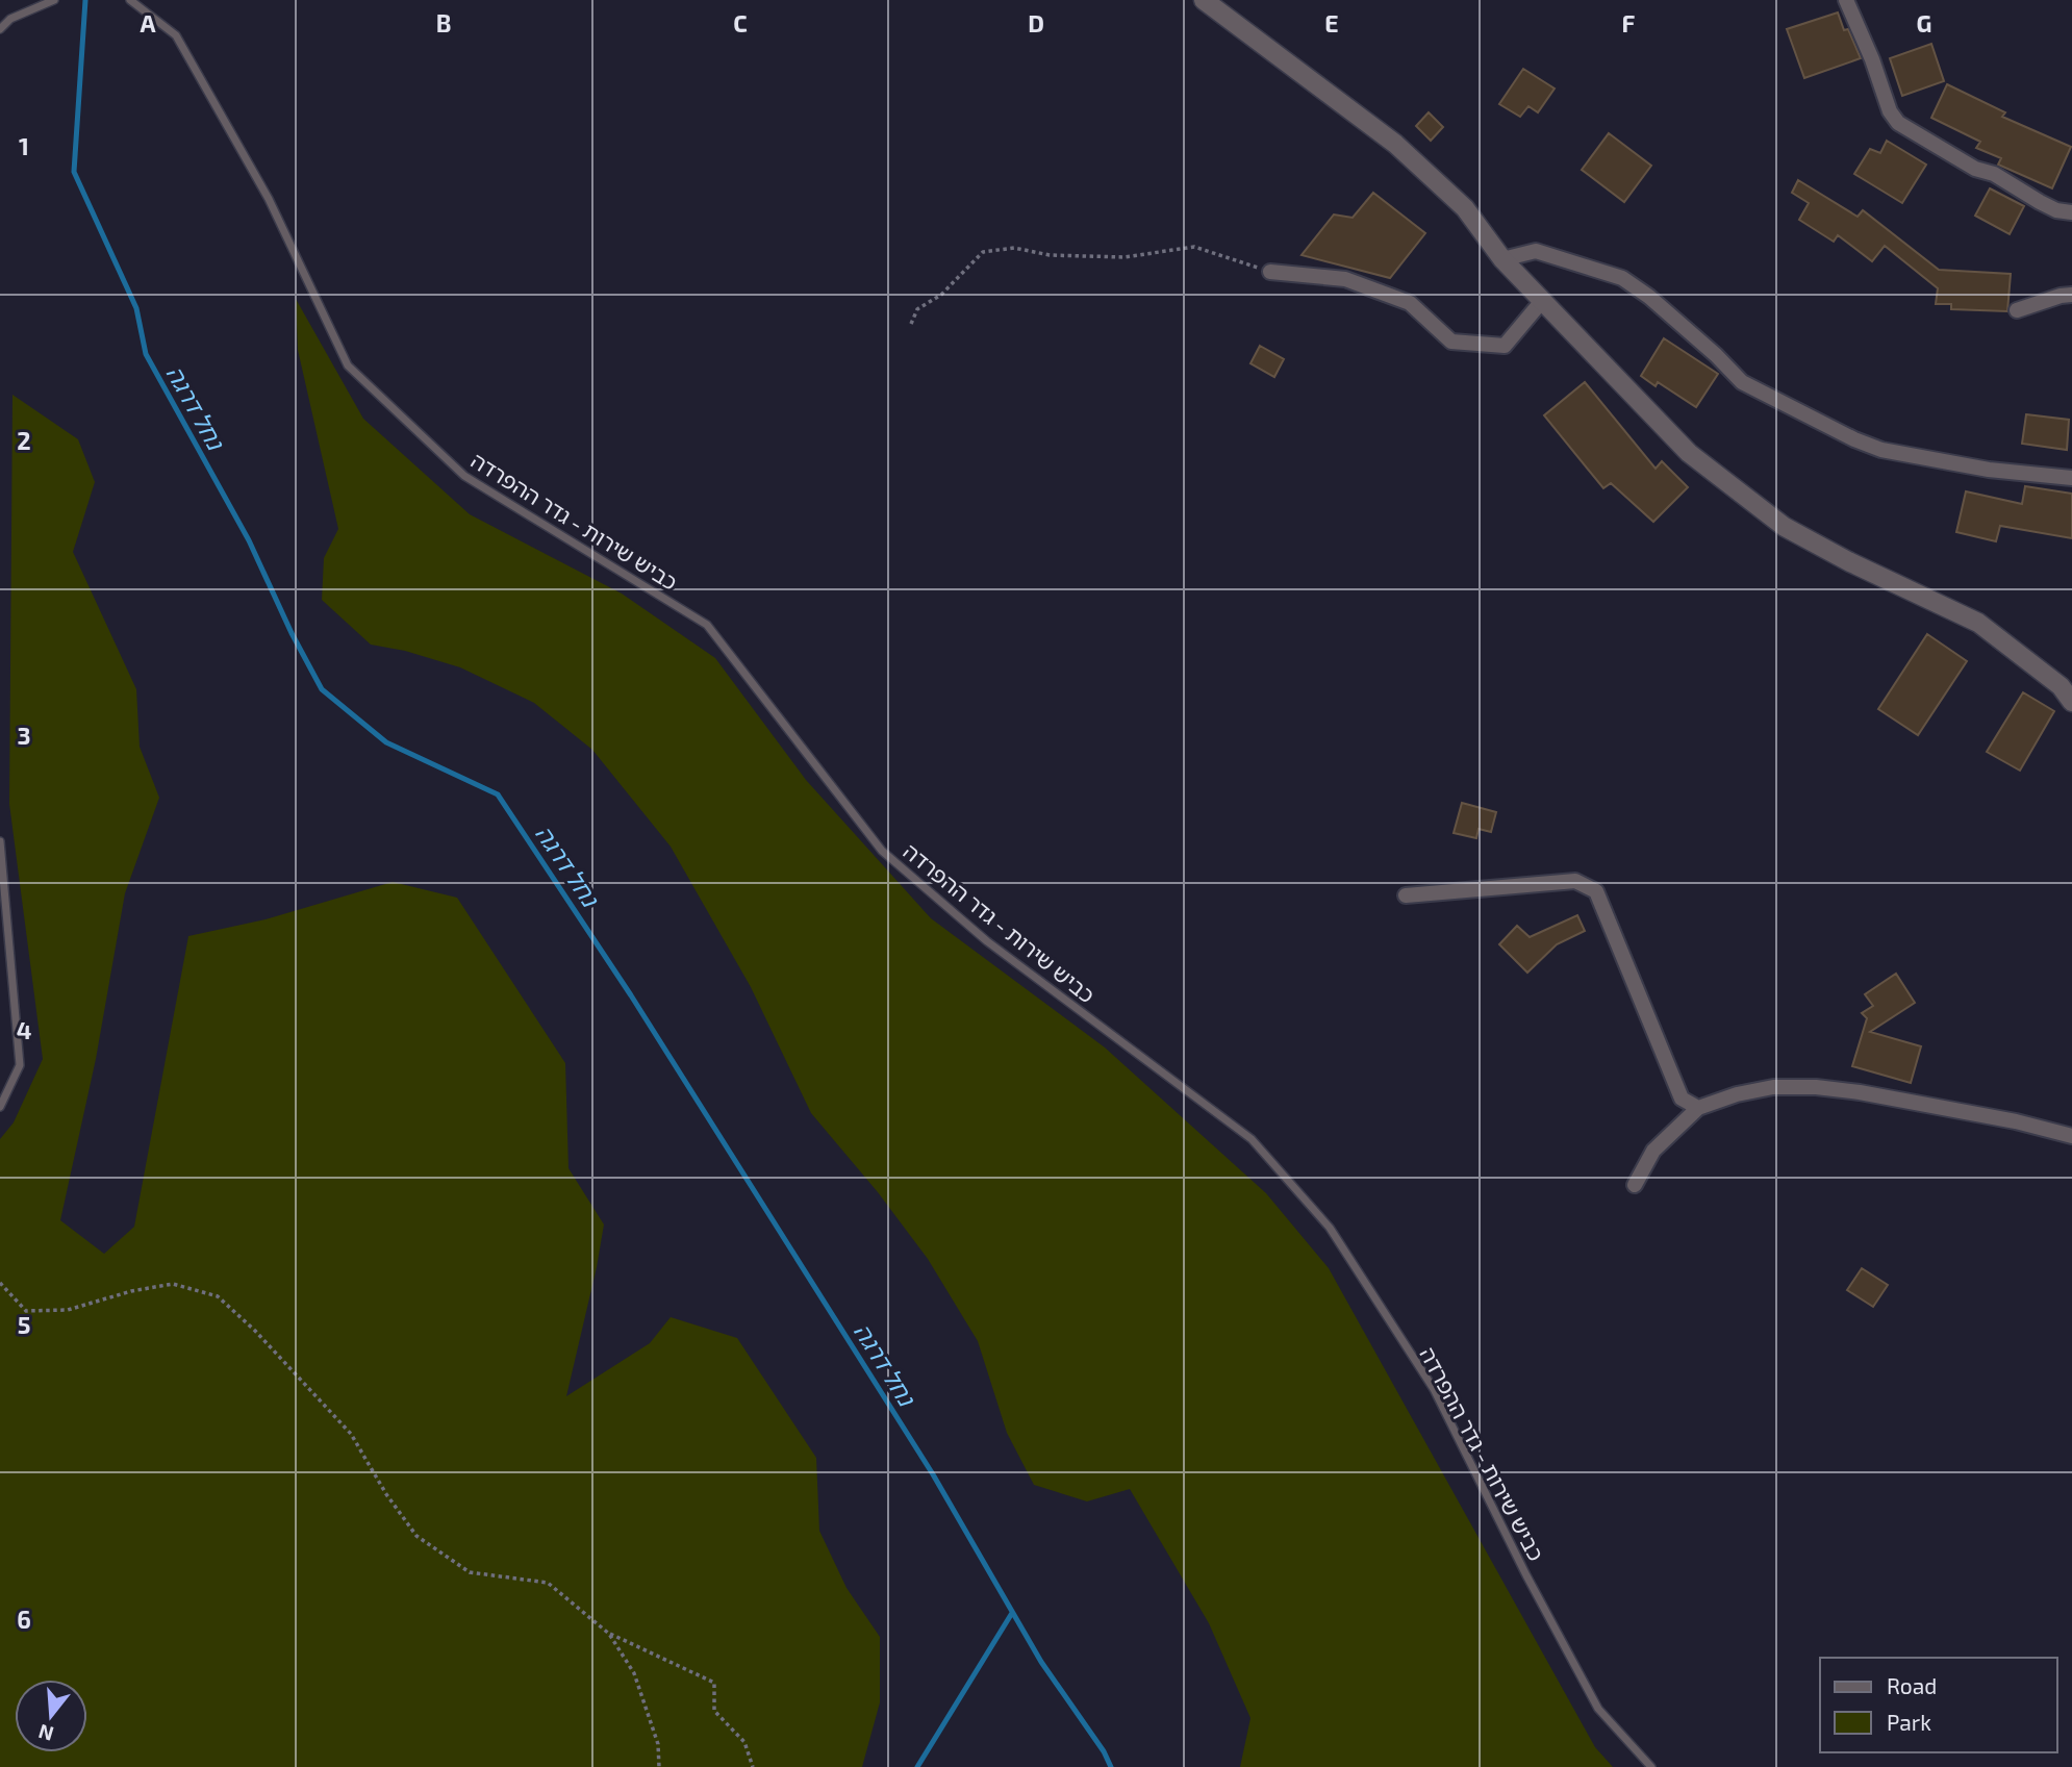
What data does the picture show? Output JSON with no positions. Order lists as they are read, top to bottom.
{
  "streets": {
    "lane": ["כביש שירות - גדר ההפרדה"]
  },
  "water": ["נחל דרגה"],
  "legend": ["Road", "Park"],
  "north": "bottom",
  "grid": {
    "columns": [
      "A",
      "B",
      "C",
      "D",
      "E",
      "F",
      "G"
    ],
    "rows": [
      "1",
      "2",
      "3",
      "4",
      "5",
      "6"
    ]
  }
}
